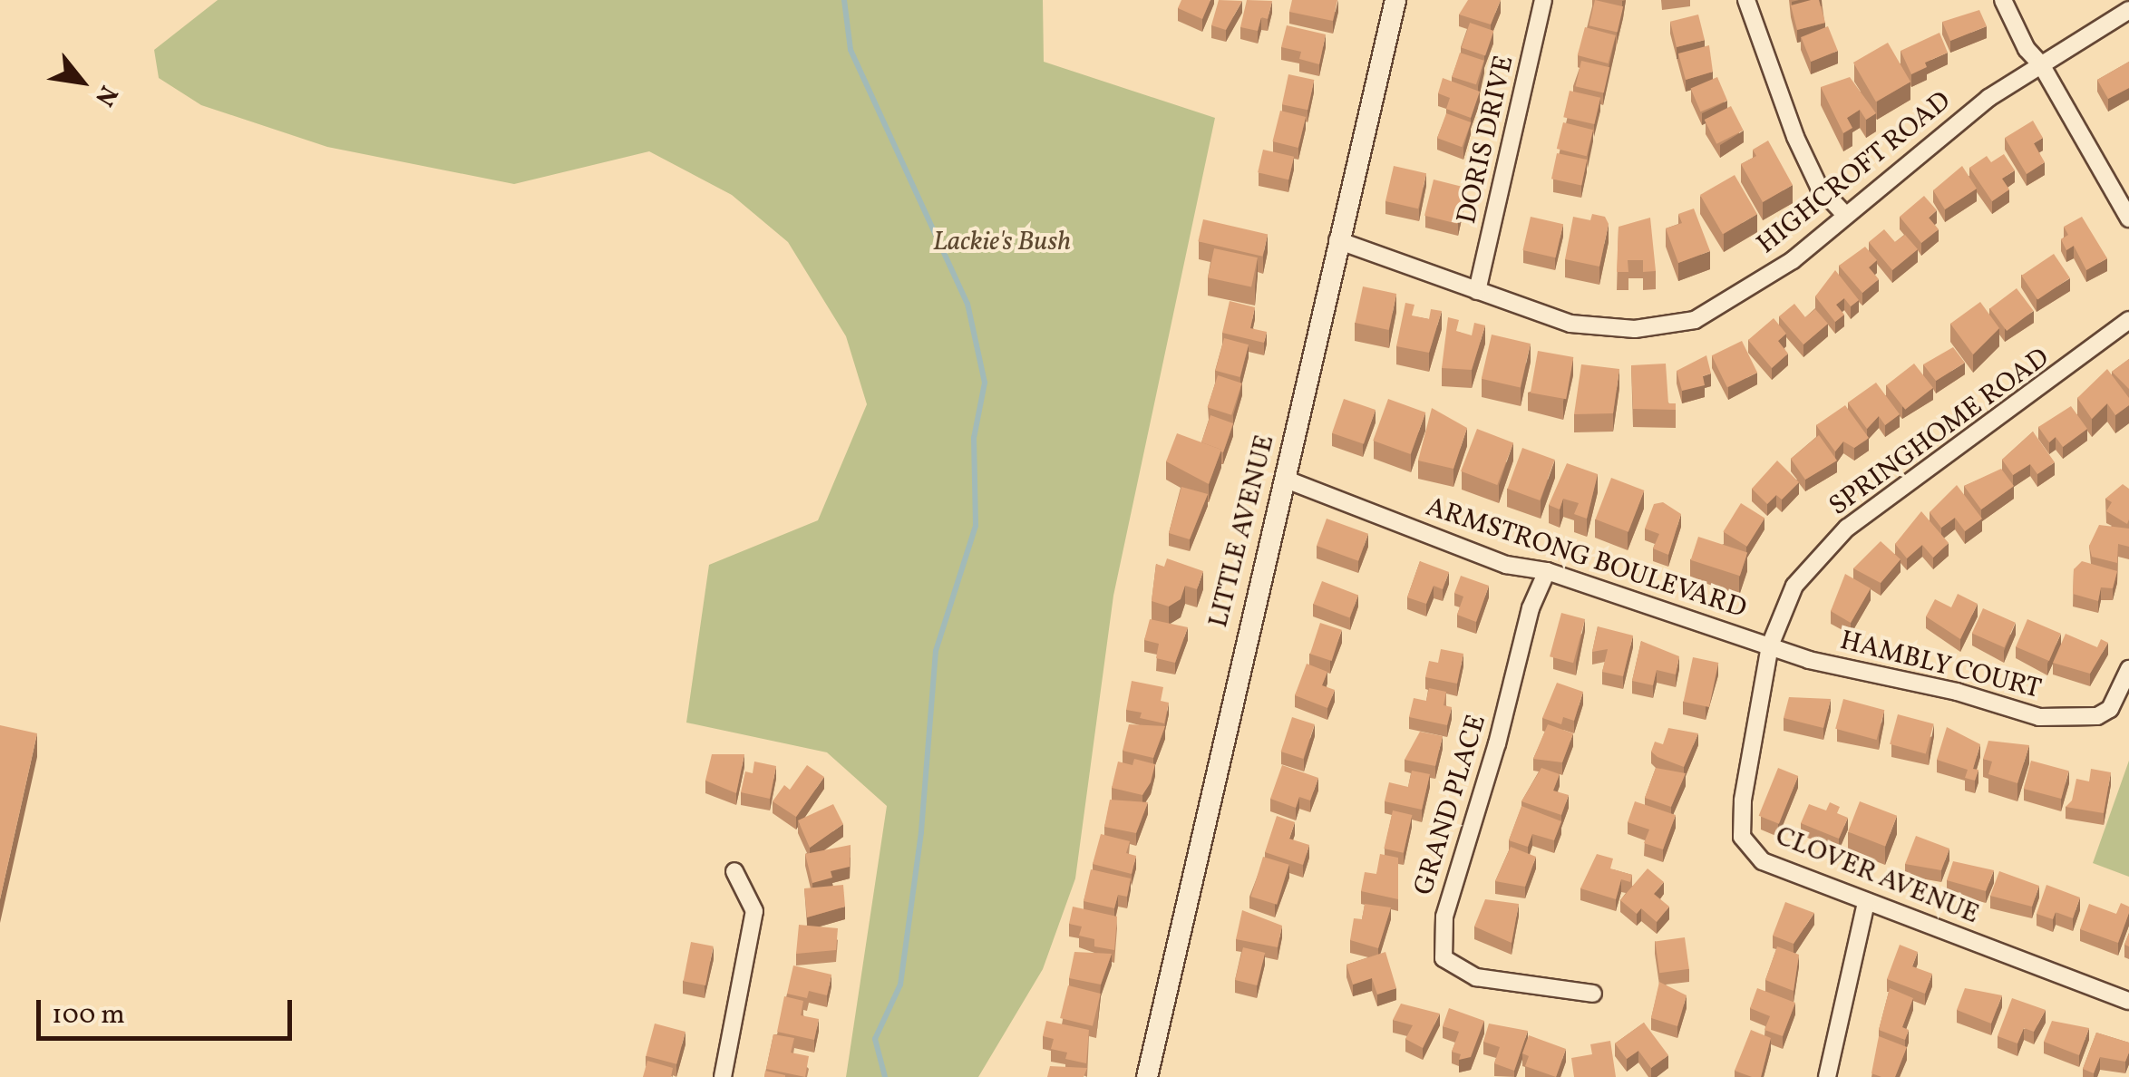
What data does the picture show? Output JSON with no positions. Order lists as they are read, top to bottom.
{
  "streets": {
    "street": [
      "DORIS DRIVE",
      "HIGHCROFT ROAD",
      "SPRINGHOME ROAD",
      "LITTLE AVENUE",
      "ARMSTRONG BOULEVARD",
      "HAMBLY COURT",
      "GRAND PLACE",
      "CLOVER AVENUE"
    ]
  },
  "crossings": [
    ["DORIS DRIVE", "HIGHCROFT ROAD"],
    ["HIGHCROFT ROAD", "LITTLE AVENUE"],
    ["SPRINGHOME ROAD", "ARMSTRONG BOULEVARD"],
    ["SPRINGHOME ROAD", "HAMBLY COURT"],
    ["SPRINGHOME ROAD", "CLOVER AVENUE"],
    ["LITTLE AVENUE", "ARMSTRONG BOULEVARD"],
    ["ARMSTRONG BOULEVARD", "HAMBLY COURT"],
    ["ARMSTRONG BOULEVARD", "GRAND PLACE"],
    ["ARMSTRONG BOULEVARD", "CLOVER AVENUE"],
    ["HAMBLY COURT", "CLOVER AVENUE"]
  ],
  "parks": ["Lackie's Bush"],
  "scale_bar": "100 m",
  "north": "bottom right"
}
